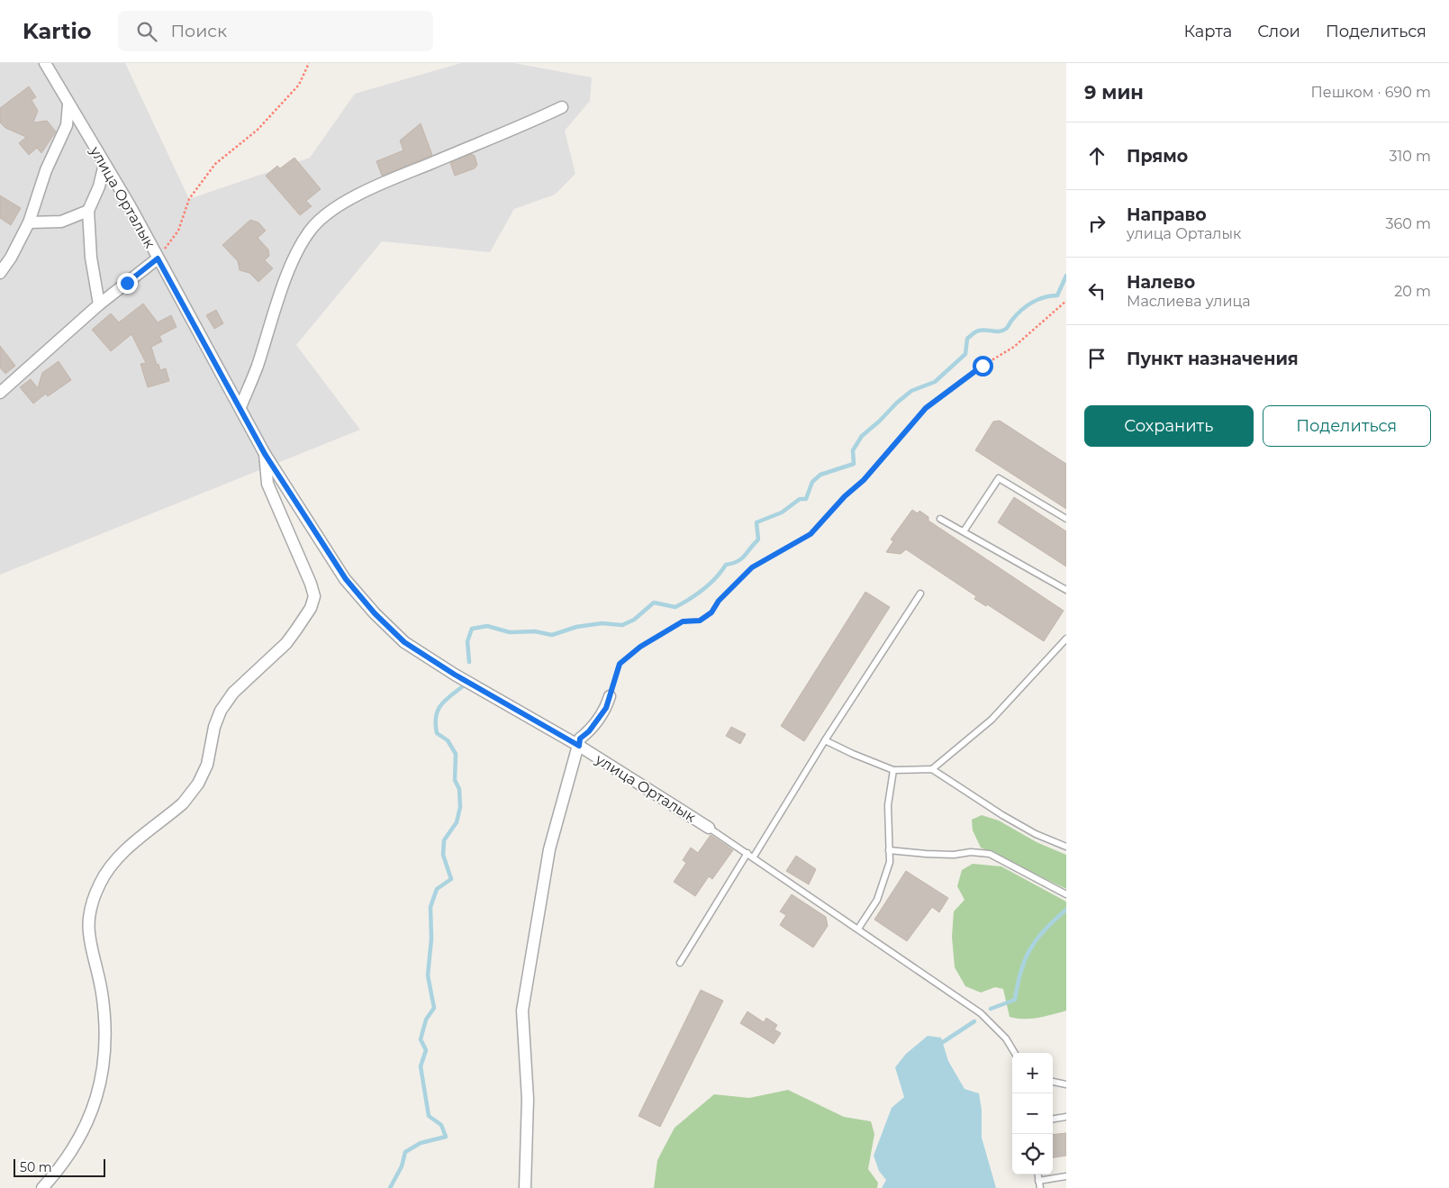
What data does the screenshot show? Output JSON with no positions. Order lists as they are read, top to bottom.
{
  "streets": {
    "street": ["улица Орталык"]
  },
  "scale_bar": "50 m",
  "page": {
    "header": "Kartio",
    "search": "Поиск",
    "nav": ["Карта", "Слои", "Поделиться"],
    "heading": ["9 мин", "Пешком · 690 m"],
    "list": [
      ["Прямо", "310 m"],
      ["Направо", "улица Орталык", "360 m"],
      ["Налево", "Маслиева улица", "20 m"],
      "Пункт назначения"
    ],
    "buttons": ["Сохранить", "Поделиться"],
    "map_buttons": ["+", "−"],
    "scale": "50 m"
  }
}
